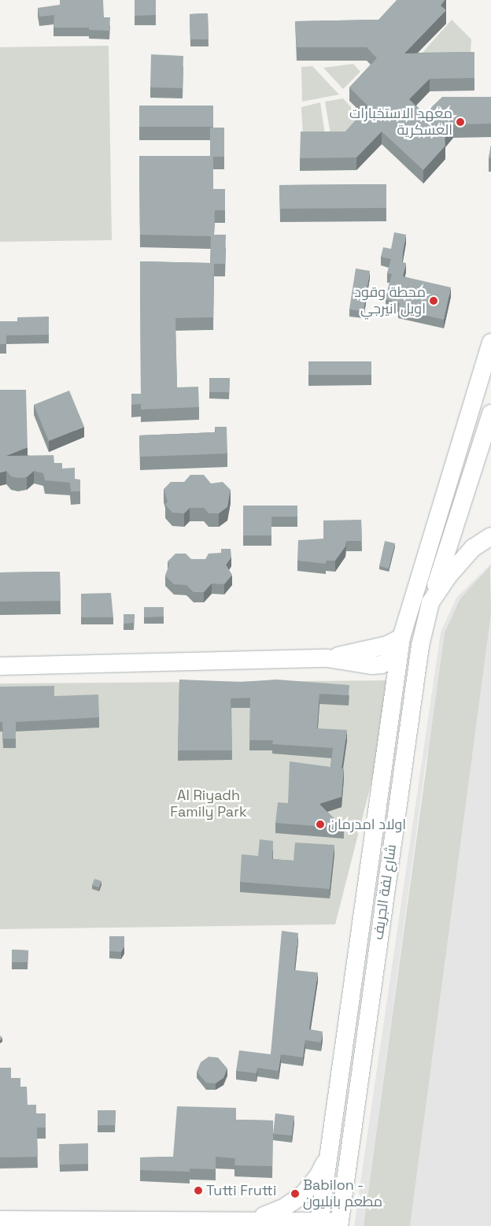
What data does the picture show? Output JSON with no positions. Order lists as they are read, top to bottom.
{
  "streets": {
    "main road": ["شارع لفة الجريف"]
  },
  "parks": ["Al Riyadh Family Park"],
  "places": [
    "معهد الاستخبارات العسكرية",
    "محطة وقود اويل انيرجي",
    "اولاد امدرمان",
    "Tutti Frutti",
    "Babilon - مطعم بابليون"
  ]
}
